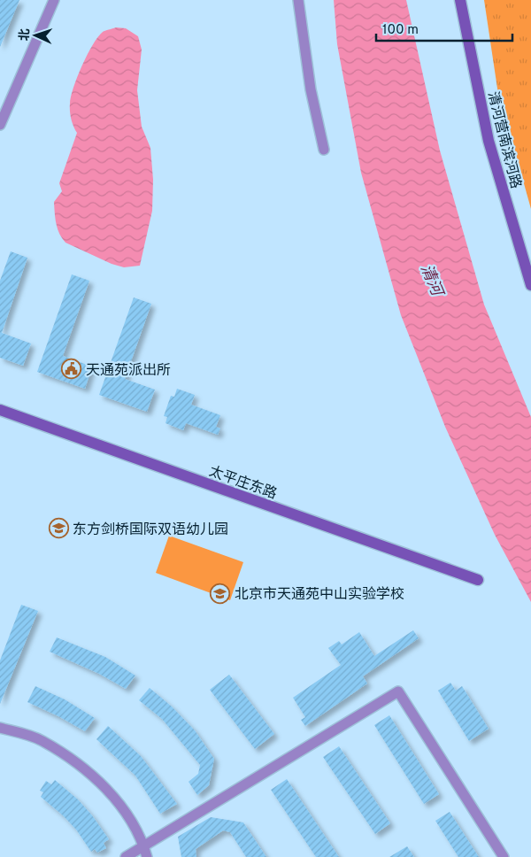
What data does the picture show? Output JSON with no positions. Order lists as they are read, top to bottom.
{
  "streets": {
    "street": ["清河营南滨河路", "太平庄东路"]
  },
  "water": ["清河"],
  "places": {
    "public building": ["天通苑派出所"],
    "school or university": ["东方剑桥国际双语幼儿园", "北京市天通苑中山实验学校"]
  },
  "scale_bar": "100 m",
  "north": "left"
}
